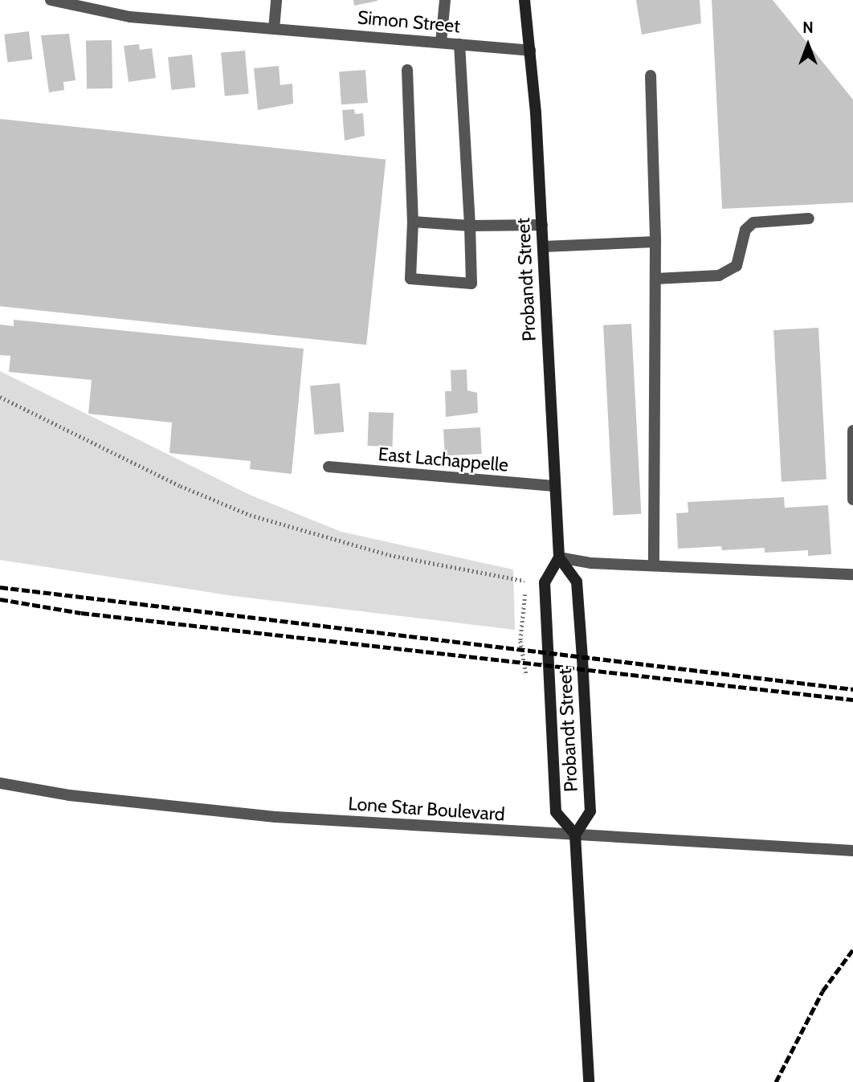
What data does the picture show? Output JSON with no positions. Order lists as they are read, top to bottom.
{
  "streets": {
    "main road": ["Probandt Street"],
    "street": ["Simon Street", "East Lachappelle", "Lone Star Boulevard"]
  },
  "crossings": [
    ["Simon Street", "Probandt Street"],
    ["Probandt Street", "East Lachappelle"],
    ["Probandt Street", "Lone Star Boulevard"]
  ],
  "north": "top"
}
